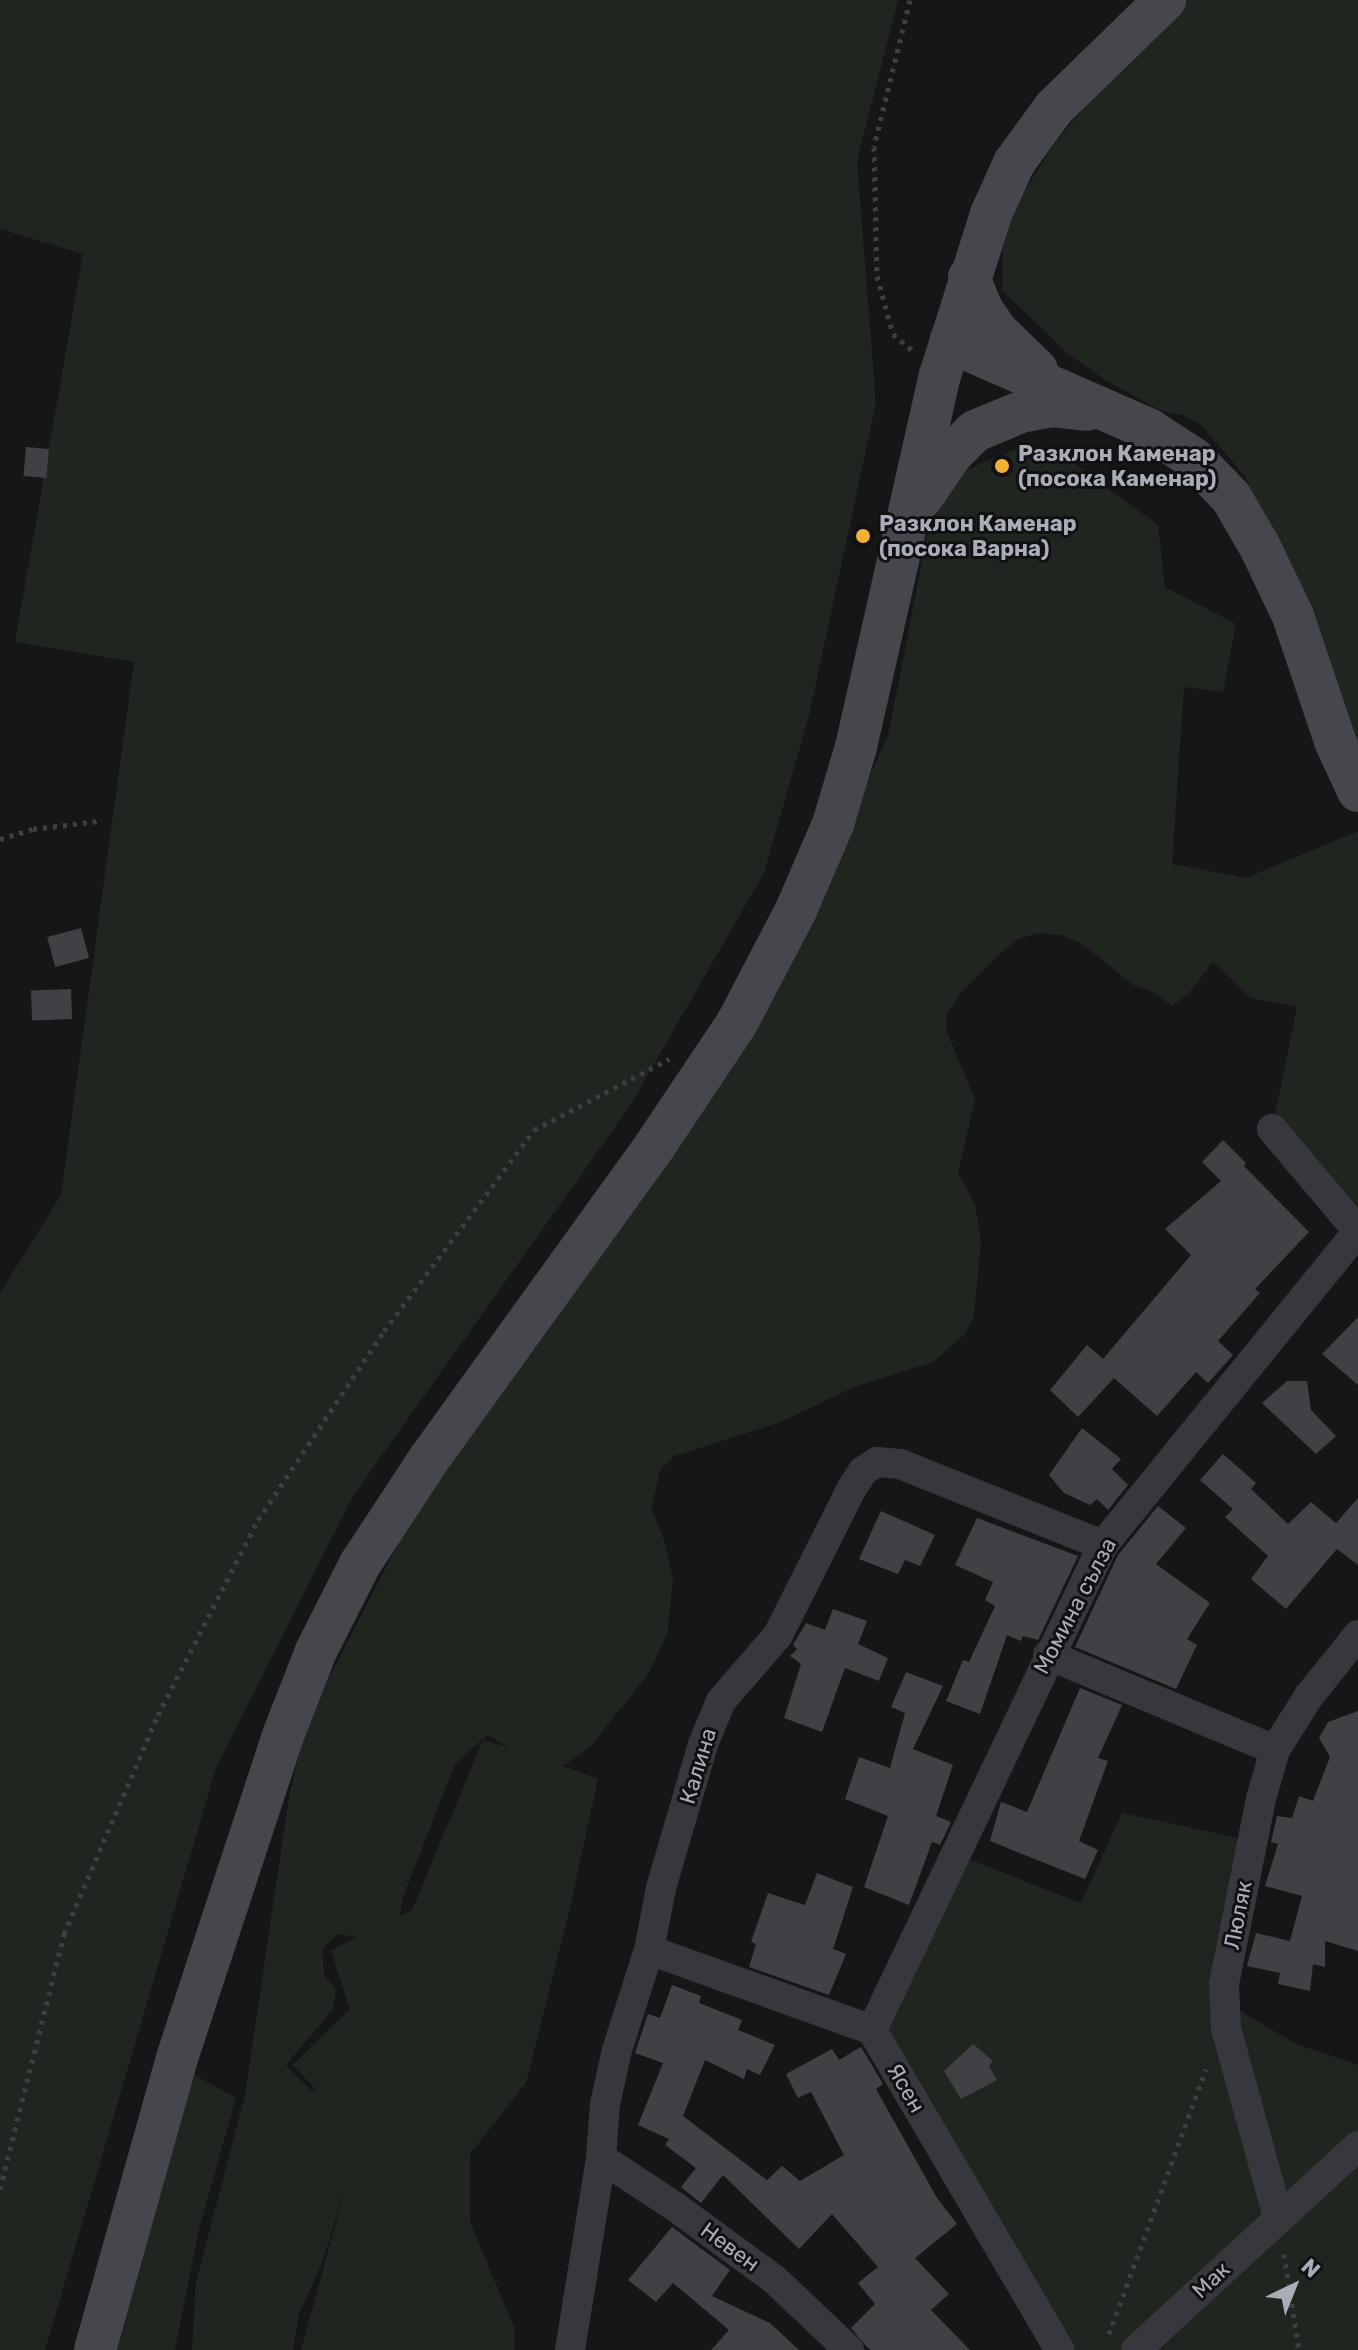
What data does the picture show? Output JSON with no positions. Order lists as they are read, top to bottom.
{
  "streets": {
    "street": [
      "Момина сълза",
      "Калина",
      "Люляк",
      "Ясен",
      "Невен",
      "Мак"
    ]
  },
  "crossings": [
    ["Момина сълза", "Калина"],
    ["Момина сълза", "Ясен"],
    ["Калина", "Невен"],
    ["Люляк", "Мак"]
  ],
  "places": ["Разклон Каменар (посока Каменар)", "Разклон Каменар (посока Варна)"],
  "north": "top right"
}
